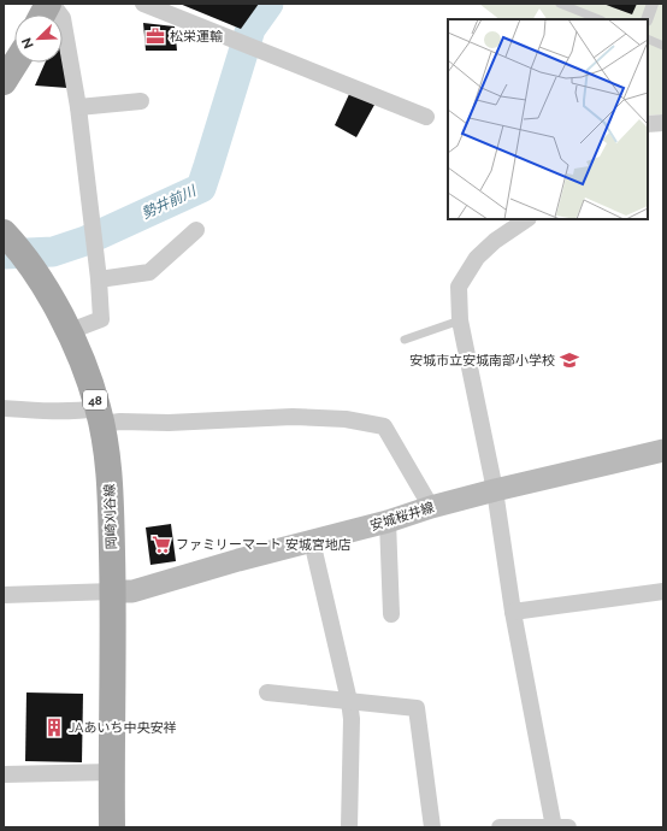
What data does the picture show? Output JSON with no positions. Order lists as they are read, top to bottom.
{
  "streets": {
    "main road": ["48", "岡崎刈谷線", "安城桜井線"]
  },
  "crossings": [
    ["岡崎刈谷線", "安城桜井線"]
  ],
  "water": ["勢井前川"],
  "places": {
    "office": ["松栄運輸"],
    "school or university": ["安城市立安城南部小学校"],
    "supermarket": ["ファミリーマート 安城宮地店"],
    "building": ["JAあいち中央安祥"]
  },
  "north": "bottom left"
}
